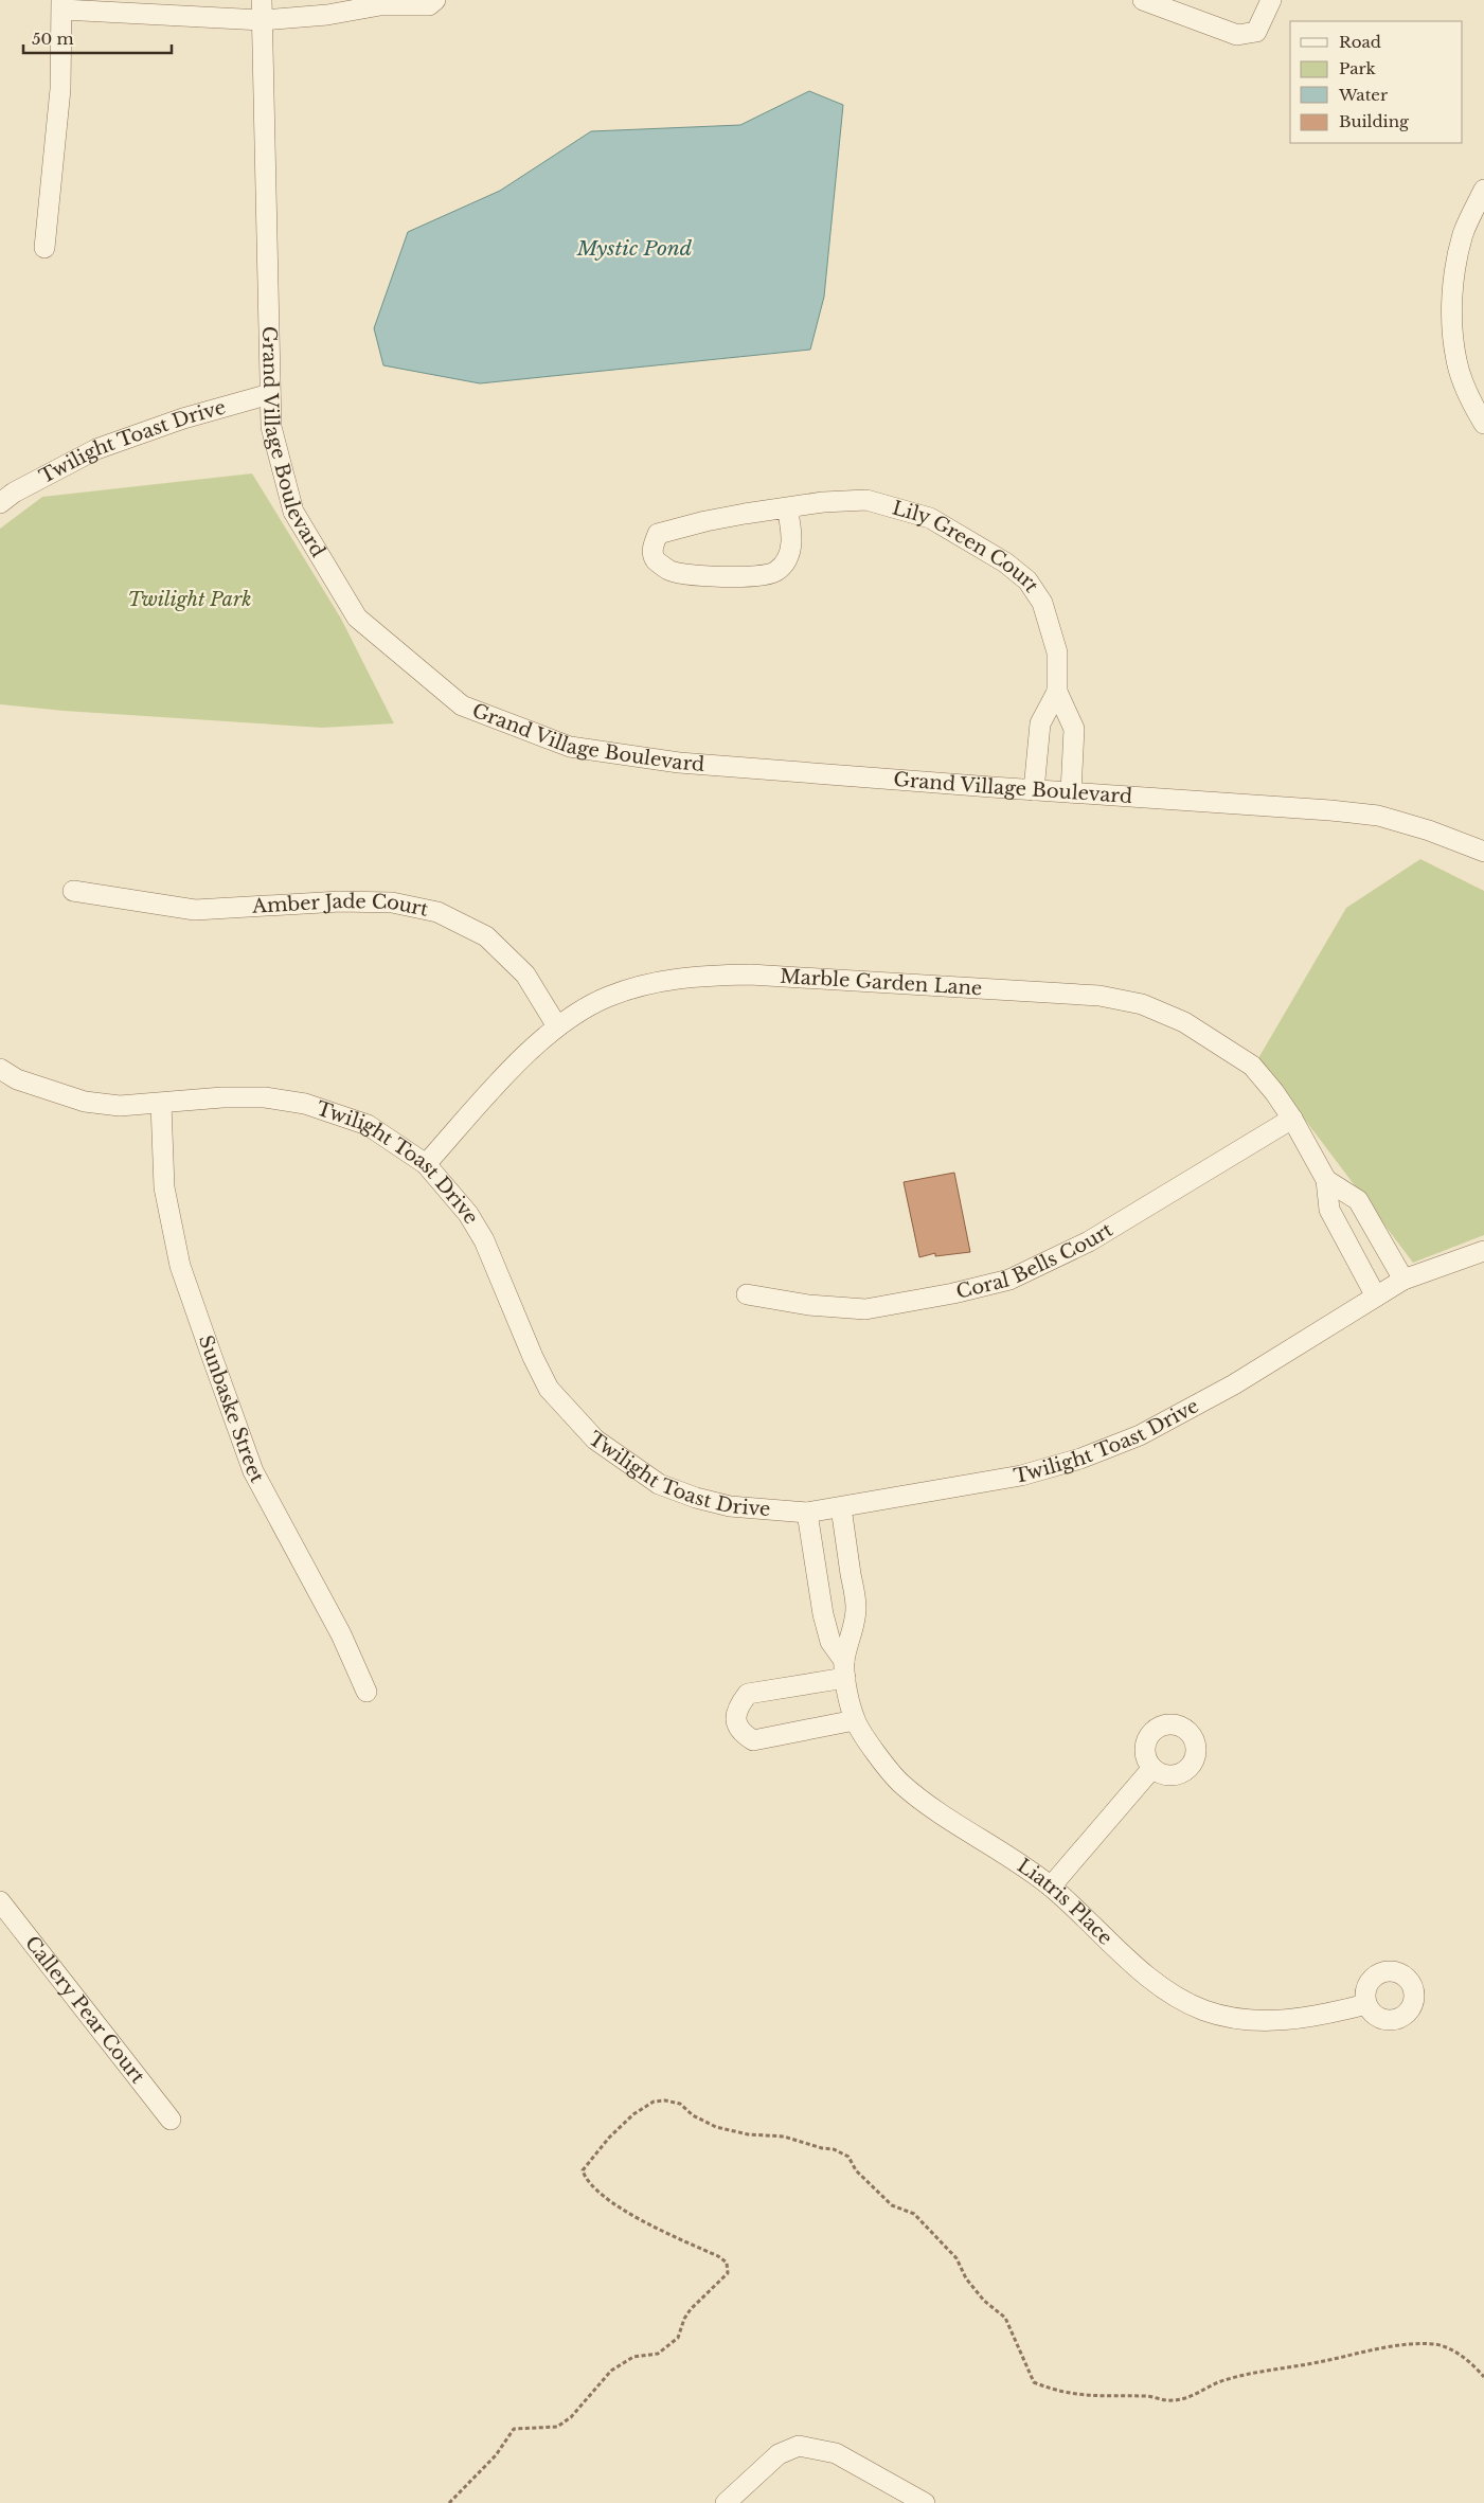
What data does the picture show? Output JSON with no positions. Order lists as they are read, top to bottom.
{
  "streets": {
    "street": [
      "Grand Village Boulevard",
      "Twilight Toast Drive",
      "Lily Green Court",
      "Amber Jade Court",
      "Marble Garden Lane",
      "Coral Bells Court",
      "Sunbaske Street",
      "Liatris Place",
      "Callery Pear Court"
    ]
  },
  "crossings": [
    ["Grand Village Boulevard", "Twilight Toast Drive"],
    ["Grand Village Boulevard", "Lily Green Court"],
    ["Twilight Toast Drive", "Marble Garden Lane"],
    ["Twilight Toast Drive", "Sunbaske Street"],
    ["Twilight Toast Drive", "Liatris Place"],
    ["Amber Jade Court", "Marble Garden Lane"],
    ["Marble Garden Lane", "Coral Bells Court"]
  ],
  "water": ["Mystic Pond"],
  "parks": ["Twilight Park"],
  "legend": [
    "Road",
    "Park",
    "Water",
    "Building"
  ],
  "scale_bar": "50 m"
}
